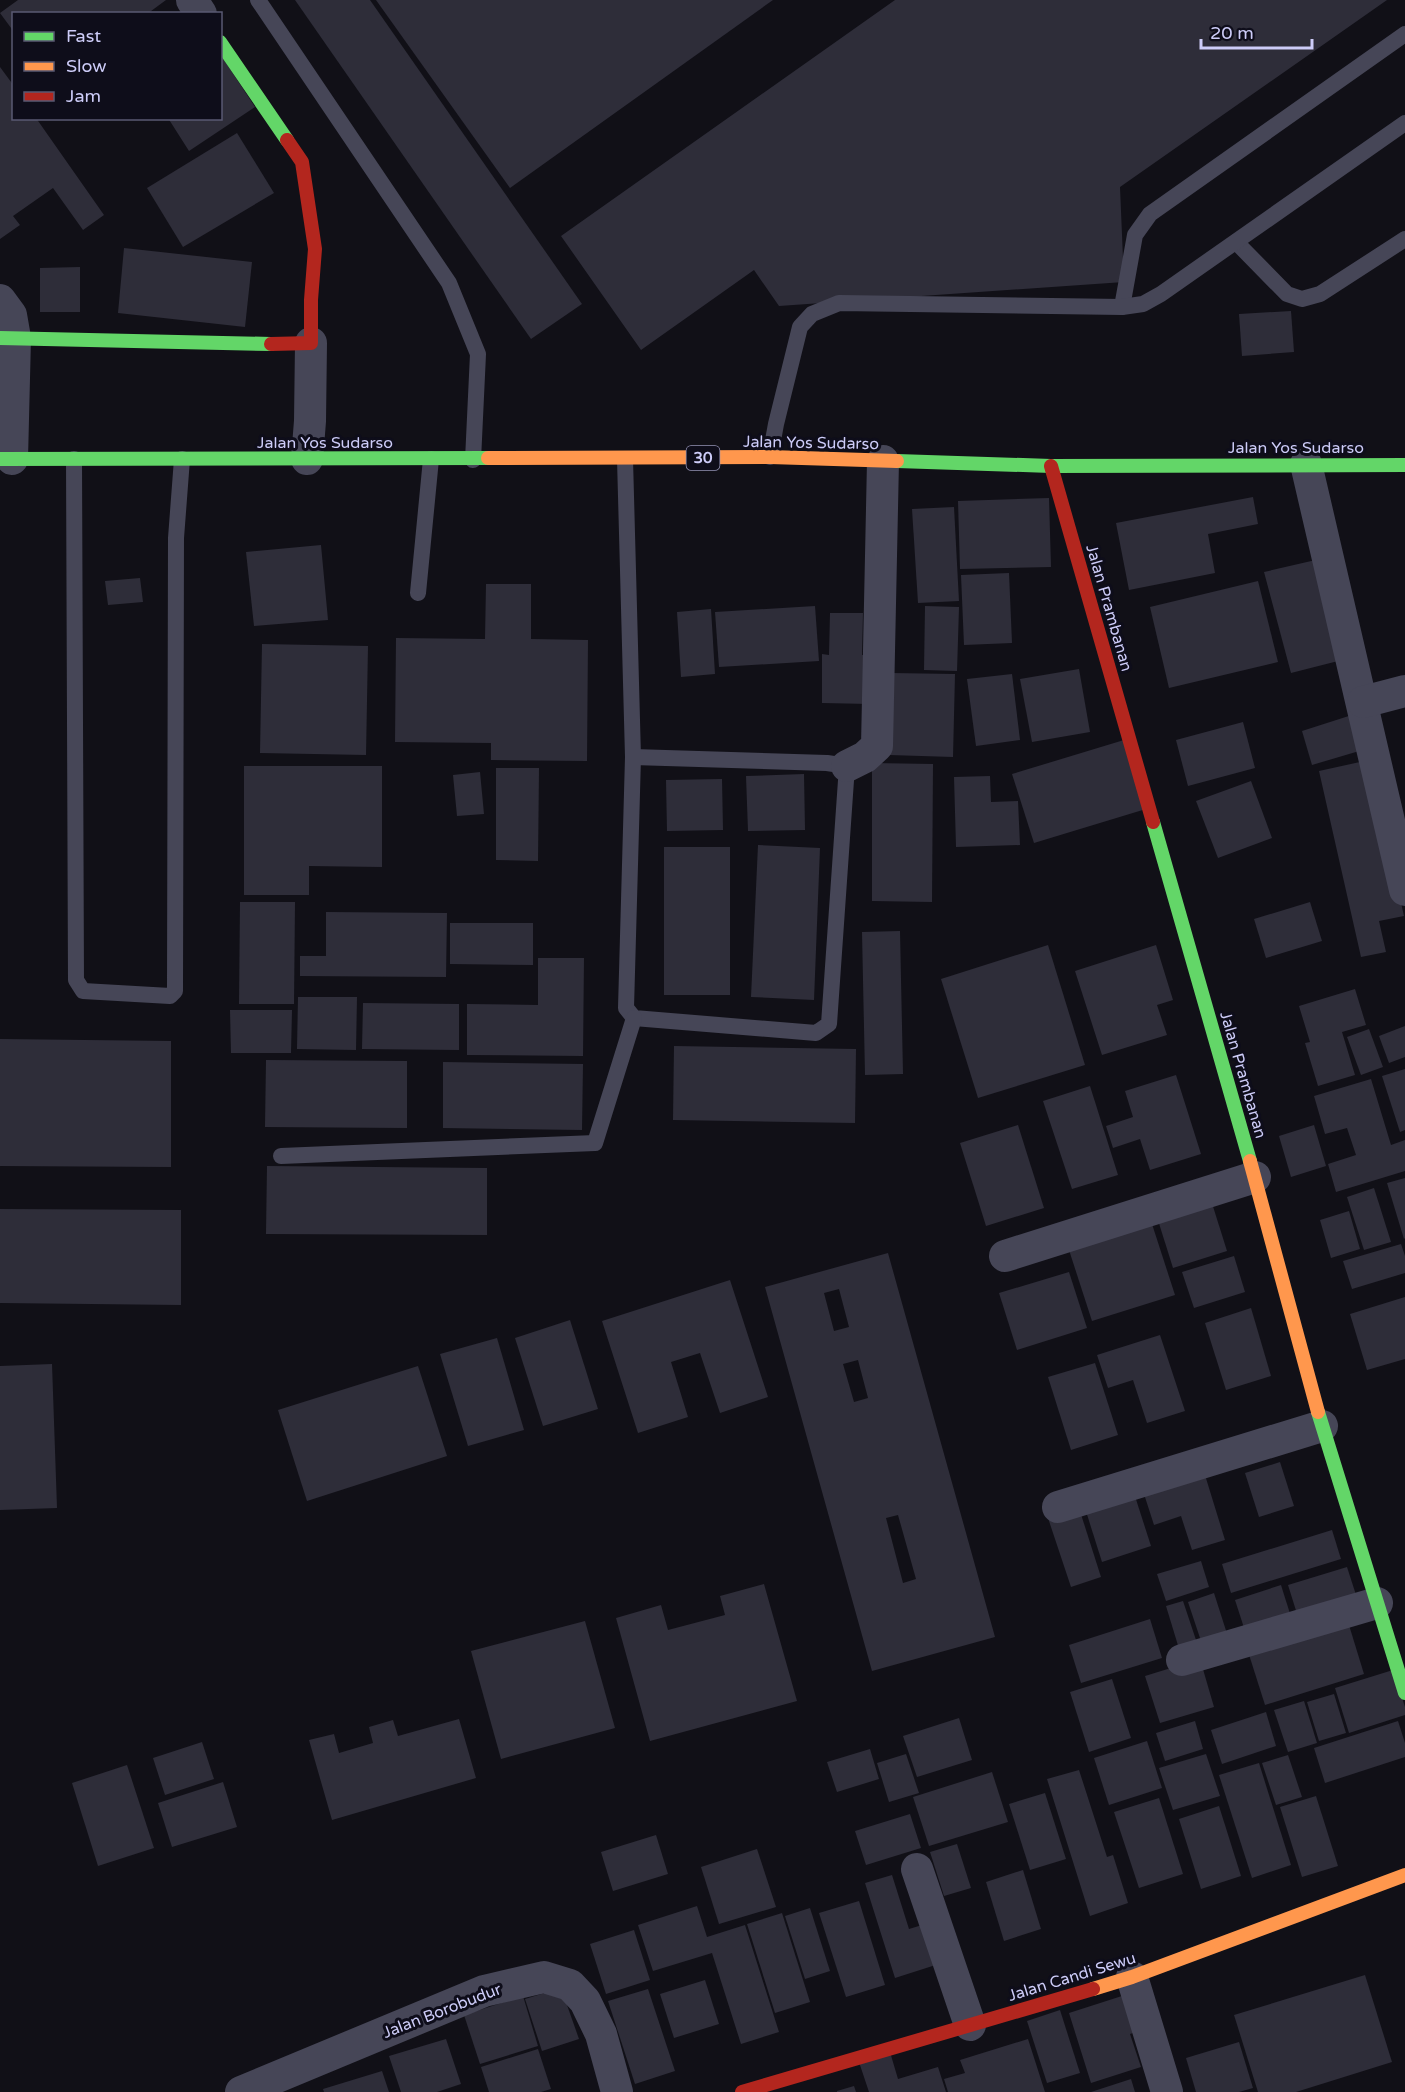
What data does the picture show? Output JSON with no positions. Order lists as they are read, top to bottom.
{
  "streets": {
    "main road": [
      "Jalan Yos Sudarso",
      "30",
      "Jalan Prambanan",
      "Jalan Candi Sewu"
    ],
    "street": ["Jalan Borobudur"]
  },
  "crossings": [
    ["Jalan Yos Sudarso", "Jalan Prambanan"]
  ],
  "legend": ["Fast", "Slow", "Jam"],
  "scale_bar": "20 m"
}
